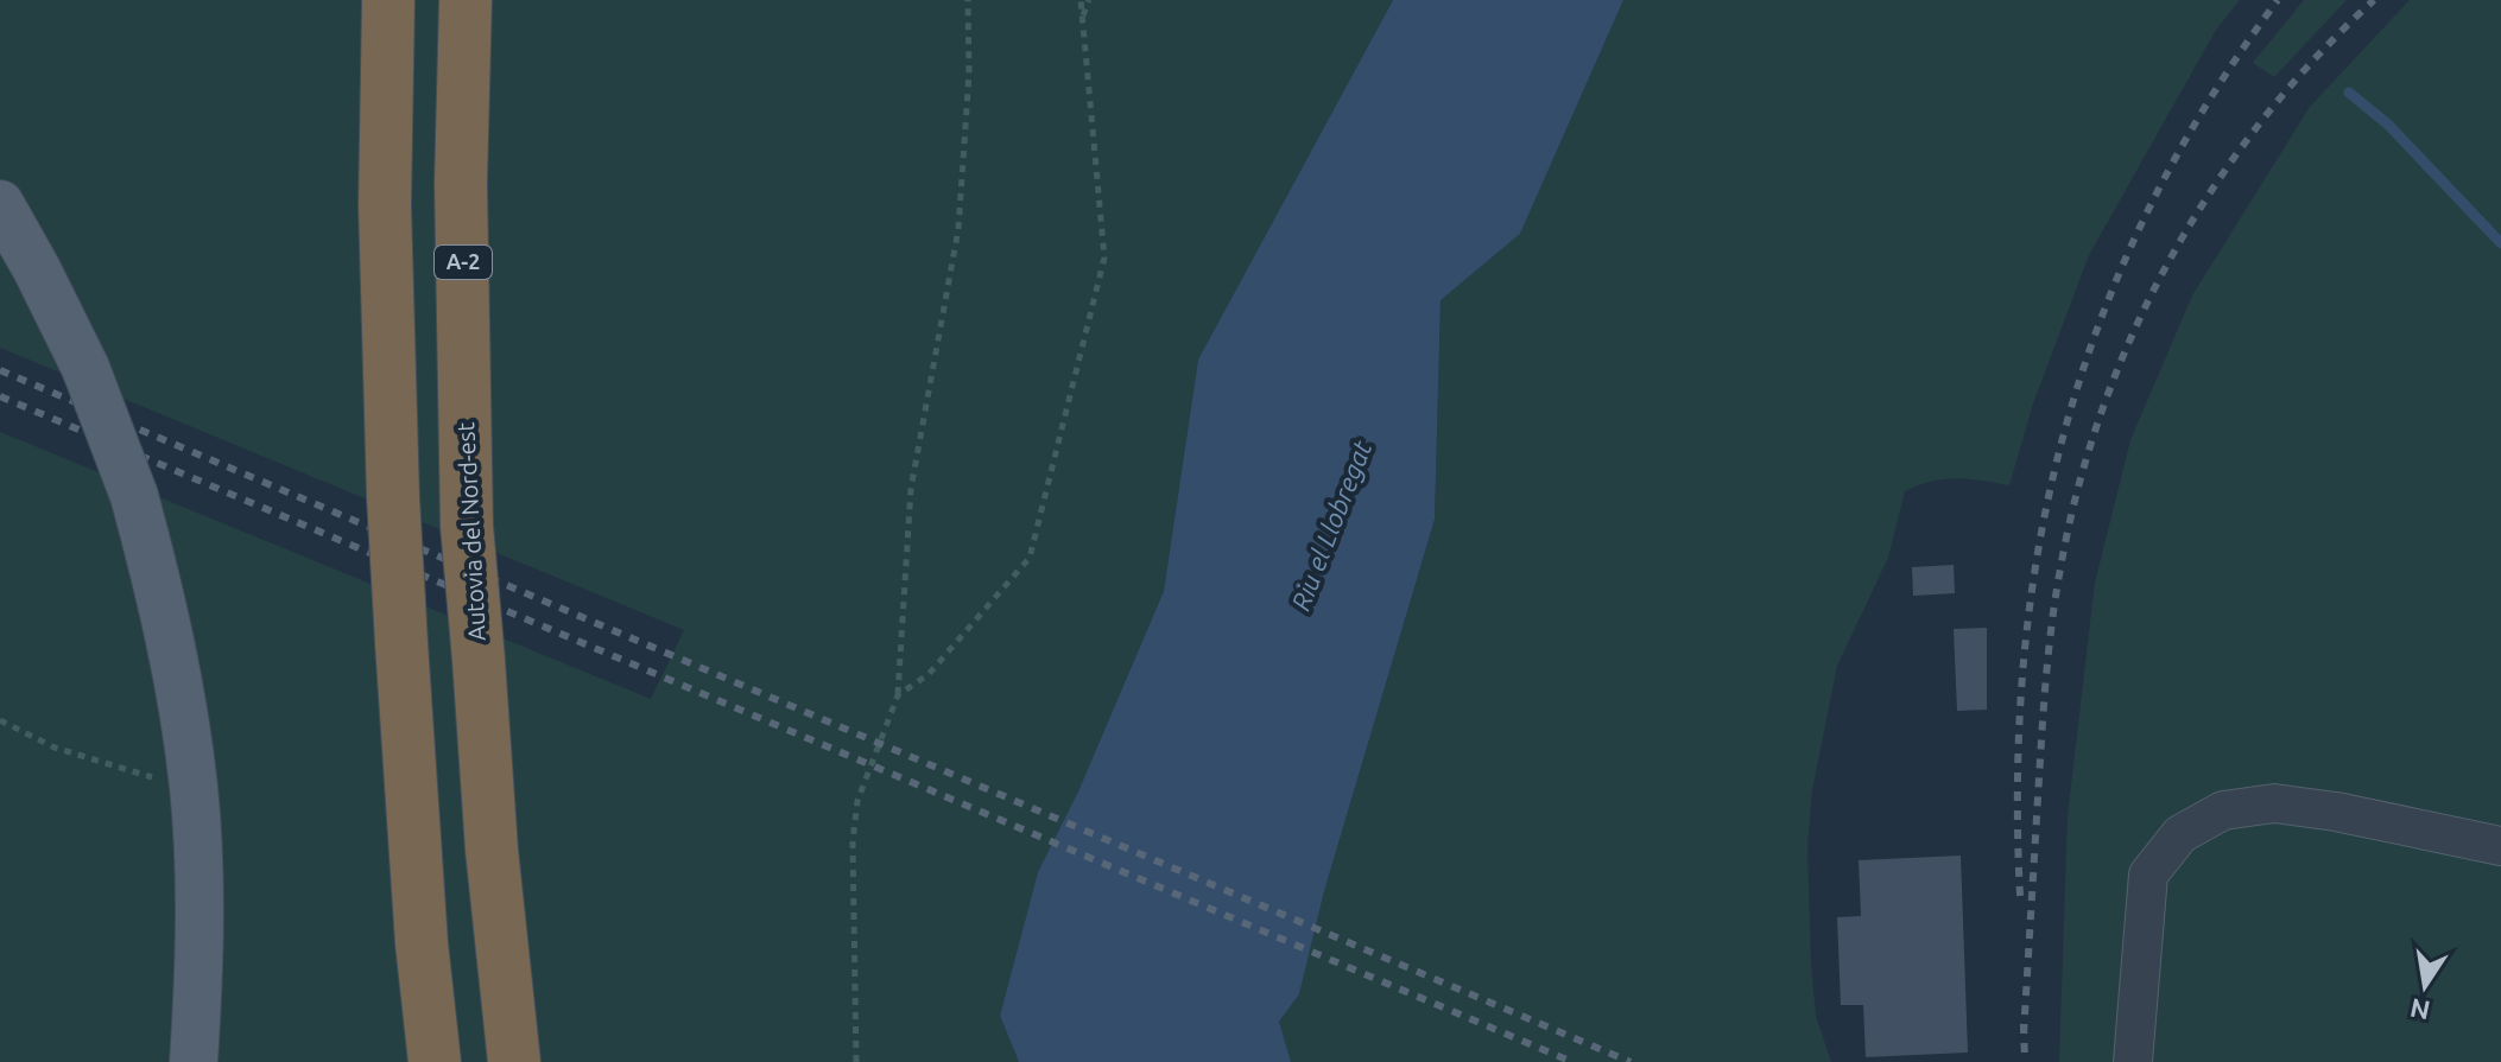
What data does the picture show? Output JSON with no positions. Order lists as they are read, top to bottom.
{
  "streets": {
    "highway": ["A-2", "Autovia del Nord-est"]
  },
  "water": ["Riu el Llobregat"],
  "north": "bottom"
}
